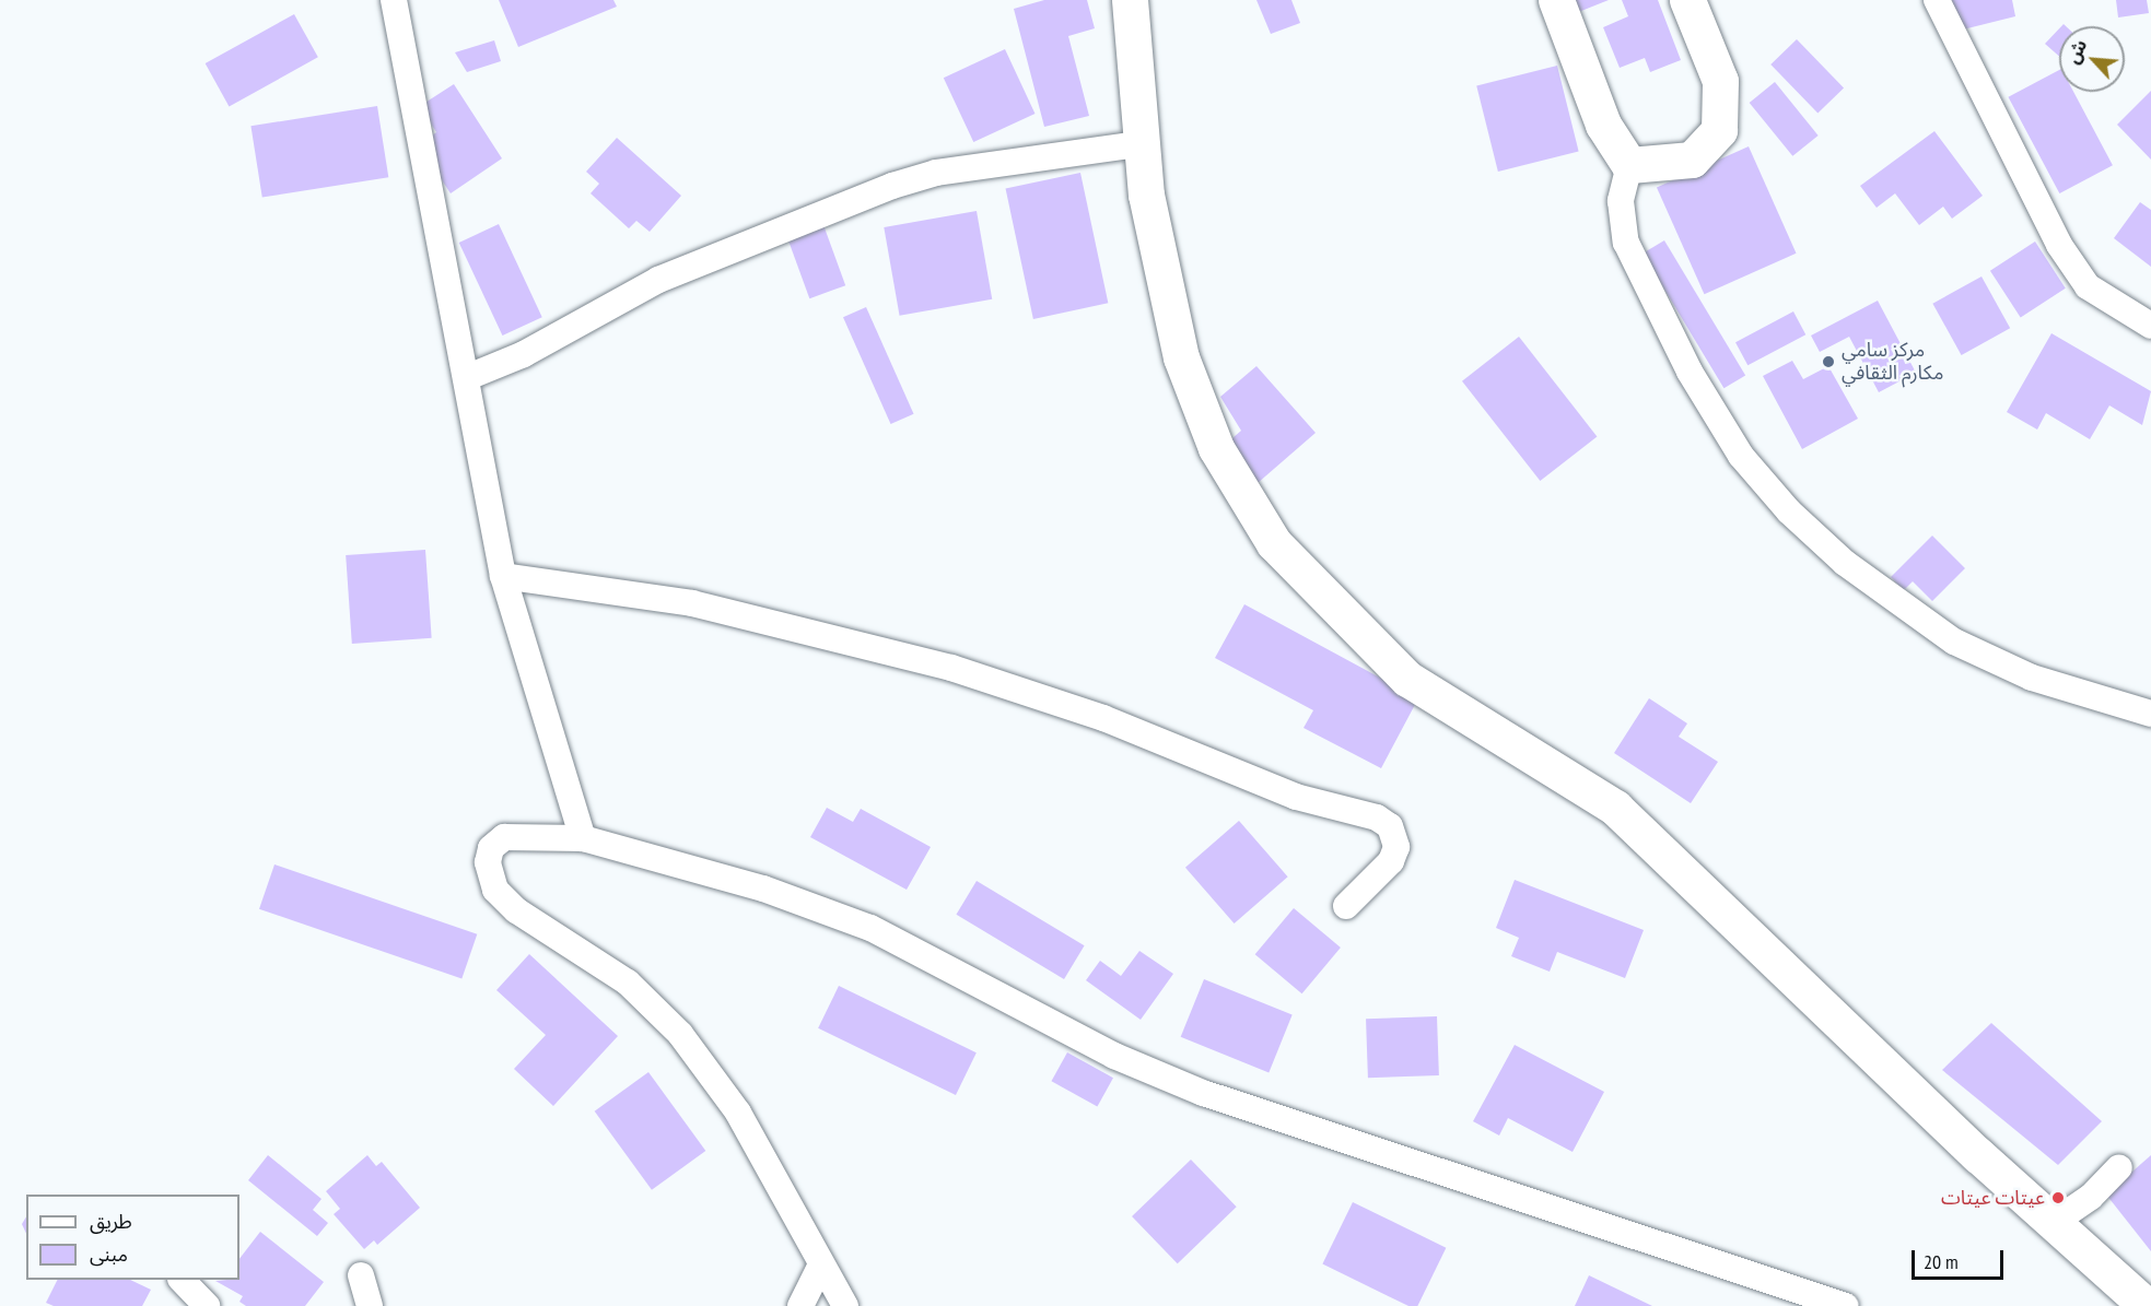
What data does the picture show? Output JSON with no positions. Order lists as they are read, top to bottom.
{
  "places": ["مركز سامي مكارم الثقافي", "عيتات عيتات"],
  "legend": ["طريق", "مبنى"],
  "scale_bar": "20 m",
  "north": "top left"
}
